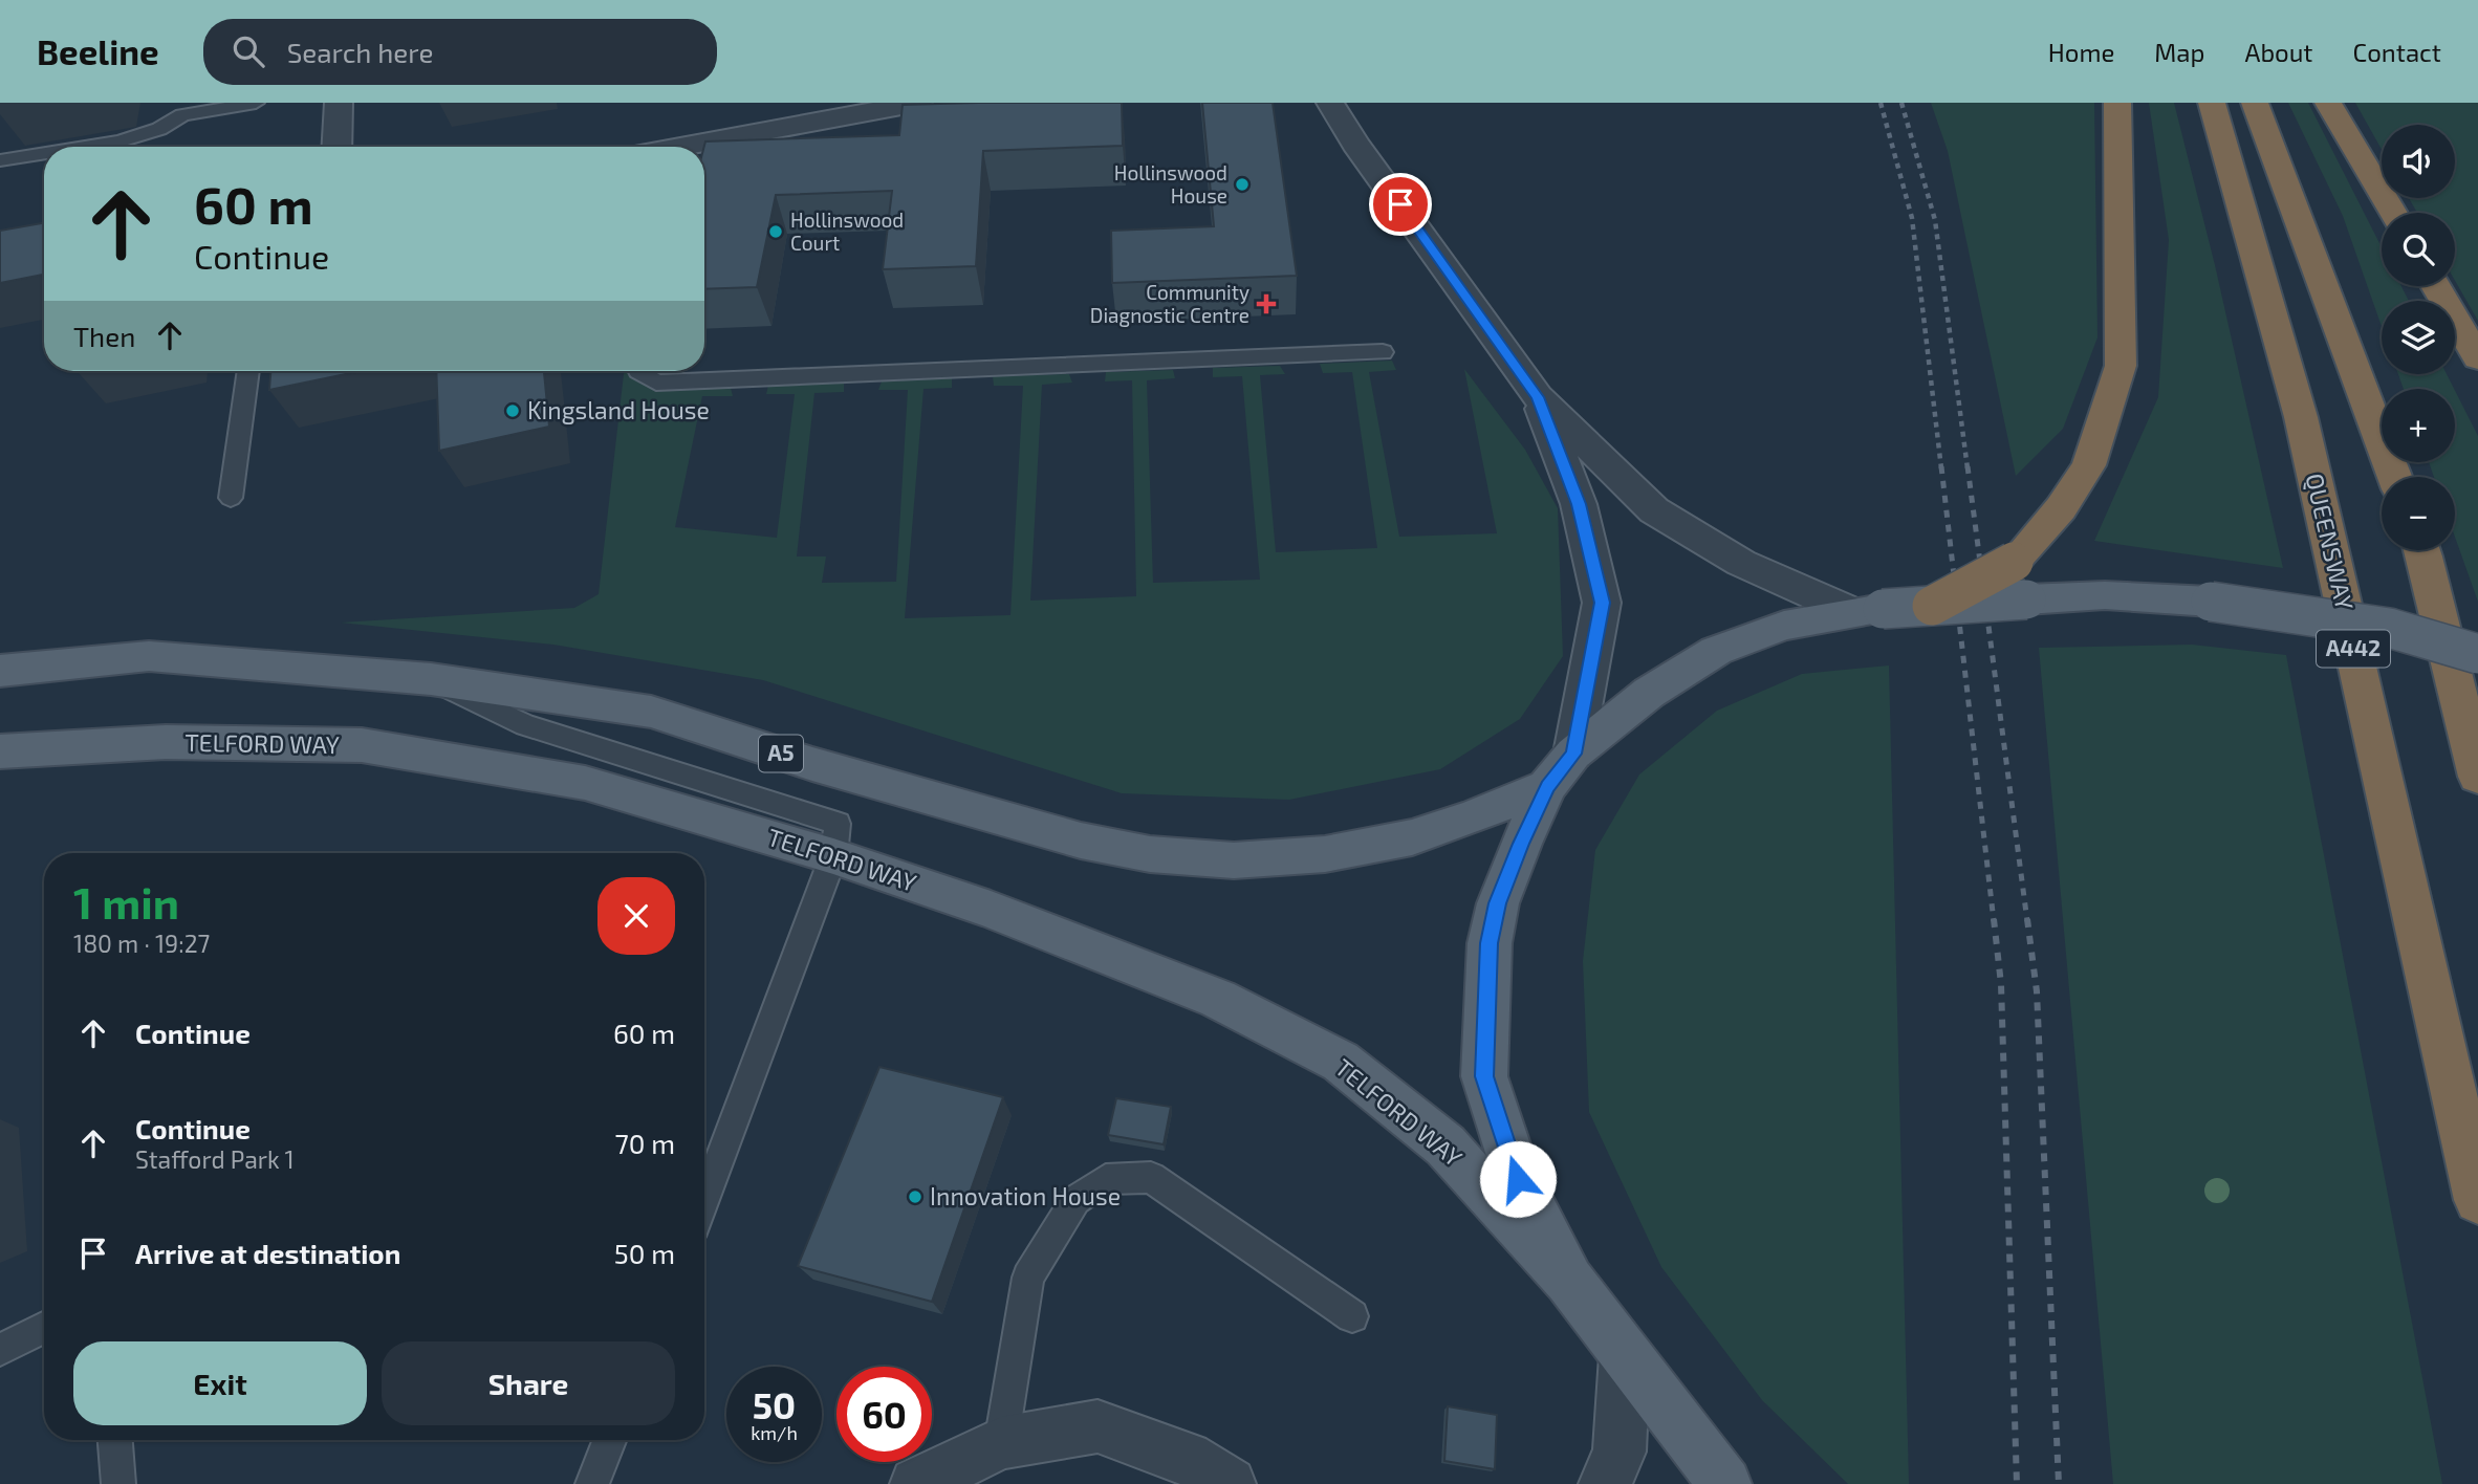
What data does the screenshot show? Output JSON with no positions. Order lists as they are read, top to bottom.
{
  "streets": {
    "highway": ["QUEENSWAY", "A442"],
    "main road": ["TELFORD WAY", "A5"]
  },
  "places": {
    "other": [
      "Hollinswood House",
      "Hollinswood Court",
      "Kingsland House",
      "Innovation House"
    ],
    "health": ["Community Diagnostic Centre"]
  },
  "page": {
    "header": "Beeline",
    "search": "Search here",
    "nav": [
      "Home",
      "Map",
      "About",
      "Contact"
    ],
    "map_buttons": ["+", "−"],
    "turn": ["60 m", "Continue"],
    "then": "Then",
    "heading": ["1 min", "180 m · 19:27"],
    "list": [
      {
        "name": "Continue",
        "value": "60 m"
      },
      {
        "name": "Continue",
        "note": "Stafford Park 1",
        "value": "70 m"
      },
      {
        "name": "Arrive at destination",
        "value": "50 m"
      }
    ],
    "buttons": ["Exit", "Share"],
    "speed": "50 km/h",
    "limit": "60"
  }
}
